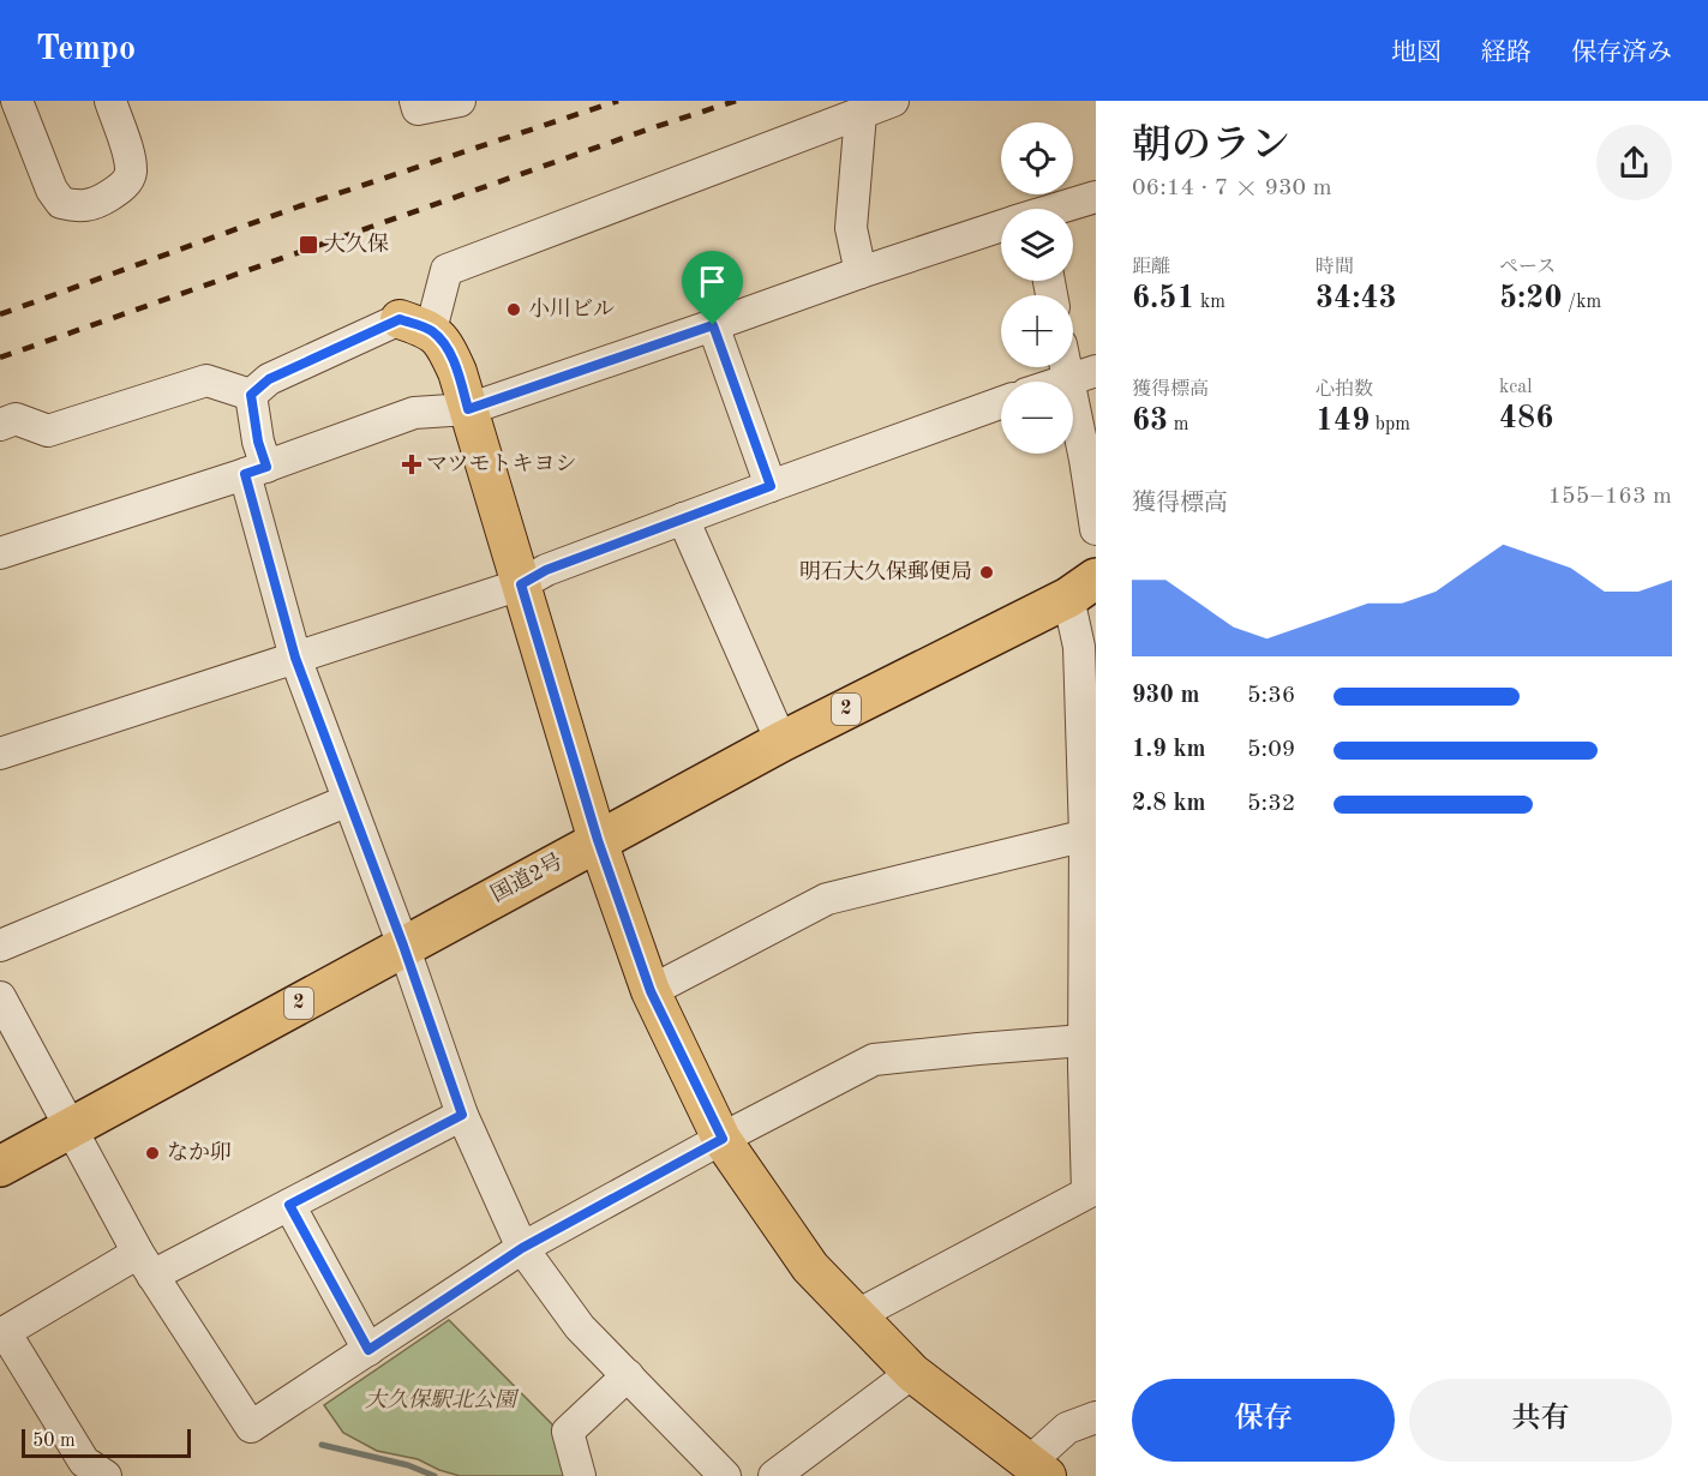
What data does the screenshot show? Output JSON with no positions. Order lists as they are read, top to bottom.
{
  "streets": {
    "highway": ["2", "国道2号"]
  },
  "parks": ["大久保駅北公園"],
  "places": {
    "transit": ["大久保"],
    "other": ["小川ビル", "明石大久保郵便局", "なか卯"],
    "health": ["マツモトキヨシ"]
  },
  "scale_bar": "50 m",
  "page": {
    "header": "Tempo",
    "nav": ["地図", "経路", "保存済み"],
    "heading": ["朝のラン", "06:14 · 7 × 930 m"],
    "map_buttons": ["+", "−"],
    "stats": [
      ["距離", "6.51 km"],
      ["時間", "34:43"],
      ["ペース", "5:20 /km"],
      ["獲得標高", "63 m"],
      ["心拍数", "149 bpm"],
      ["kcal", "486"]
    ],
    "chart": ["獲得標高", "155–163 m"],
    "list": [
      {
        "name": "930 m",
        "note": "5:36"
      },
      {
        "name": "1.9 km",
        "note": "5:09"
      },
      {
        "name": "2.8 km",
        "note": "5:32"
      }
    ],
    "buttons": ["保存", "共有"],
    "scale": "50 m"
  }
}
